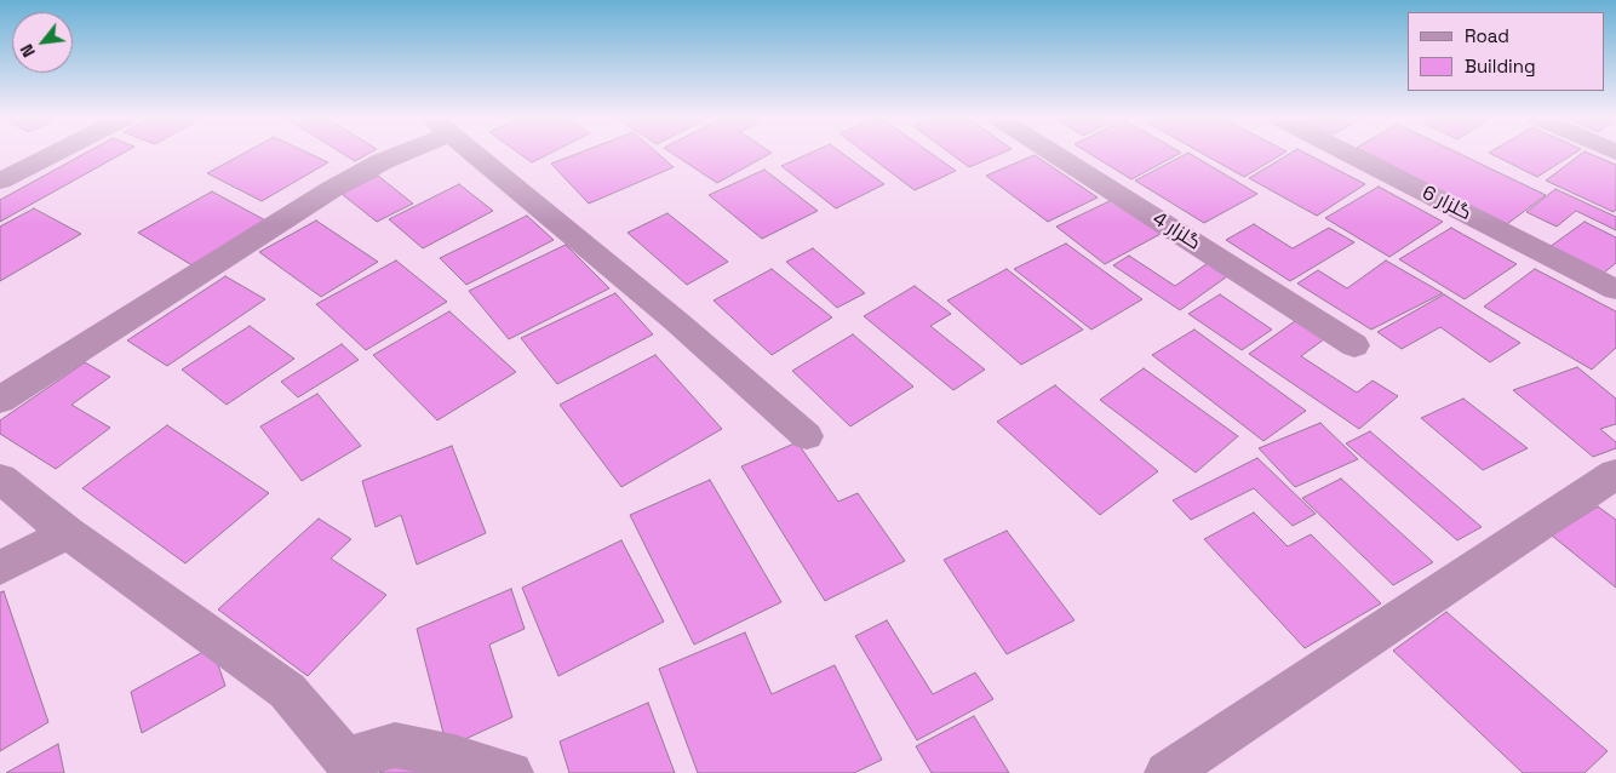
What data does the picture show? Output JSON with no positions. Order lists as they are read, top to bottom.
{
  "streets": {
    "street": ["گلزار 6", "گلزار 4"]
  },
  "legend": ["Road", "Building"],
  "north": "bottom left"
}
